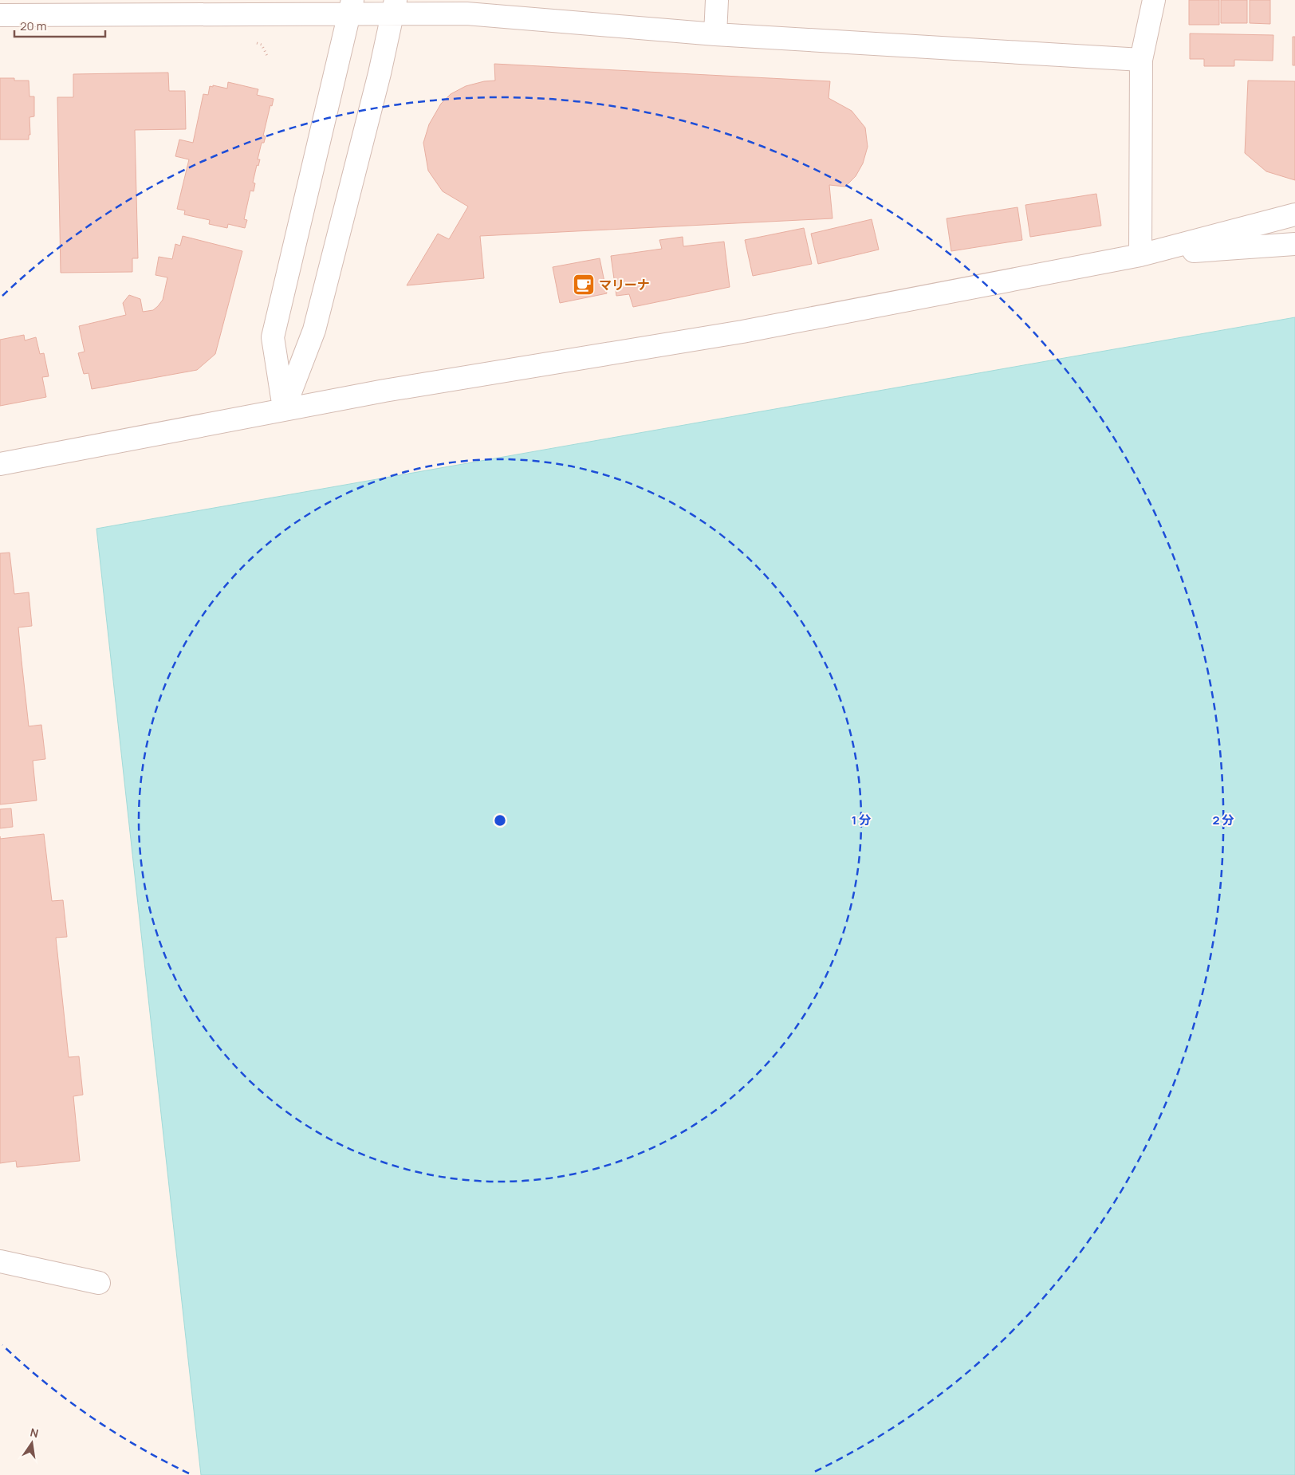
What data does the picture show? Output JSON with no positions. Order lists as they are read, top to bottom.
{
  "places": {
    "cafe": ["マリーナ"]
  },
  "scale_bar": "20 m",
  "north": "top",
  "rings": ["1 分", "2 分"]
}
